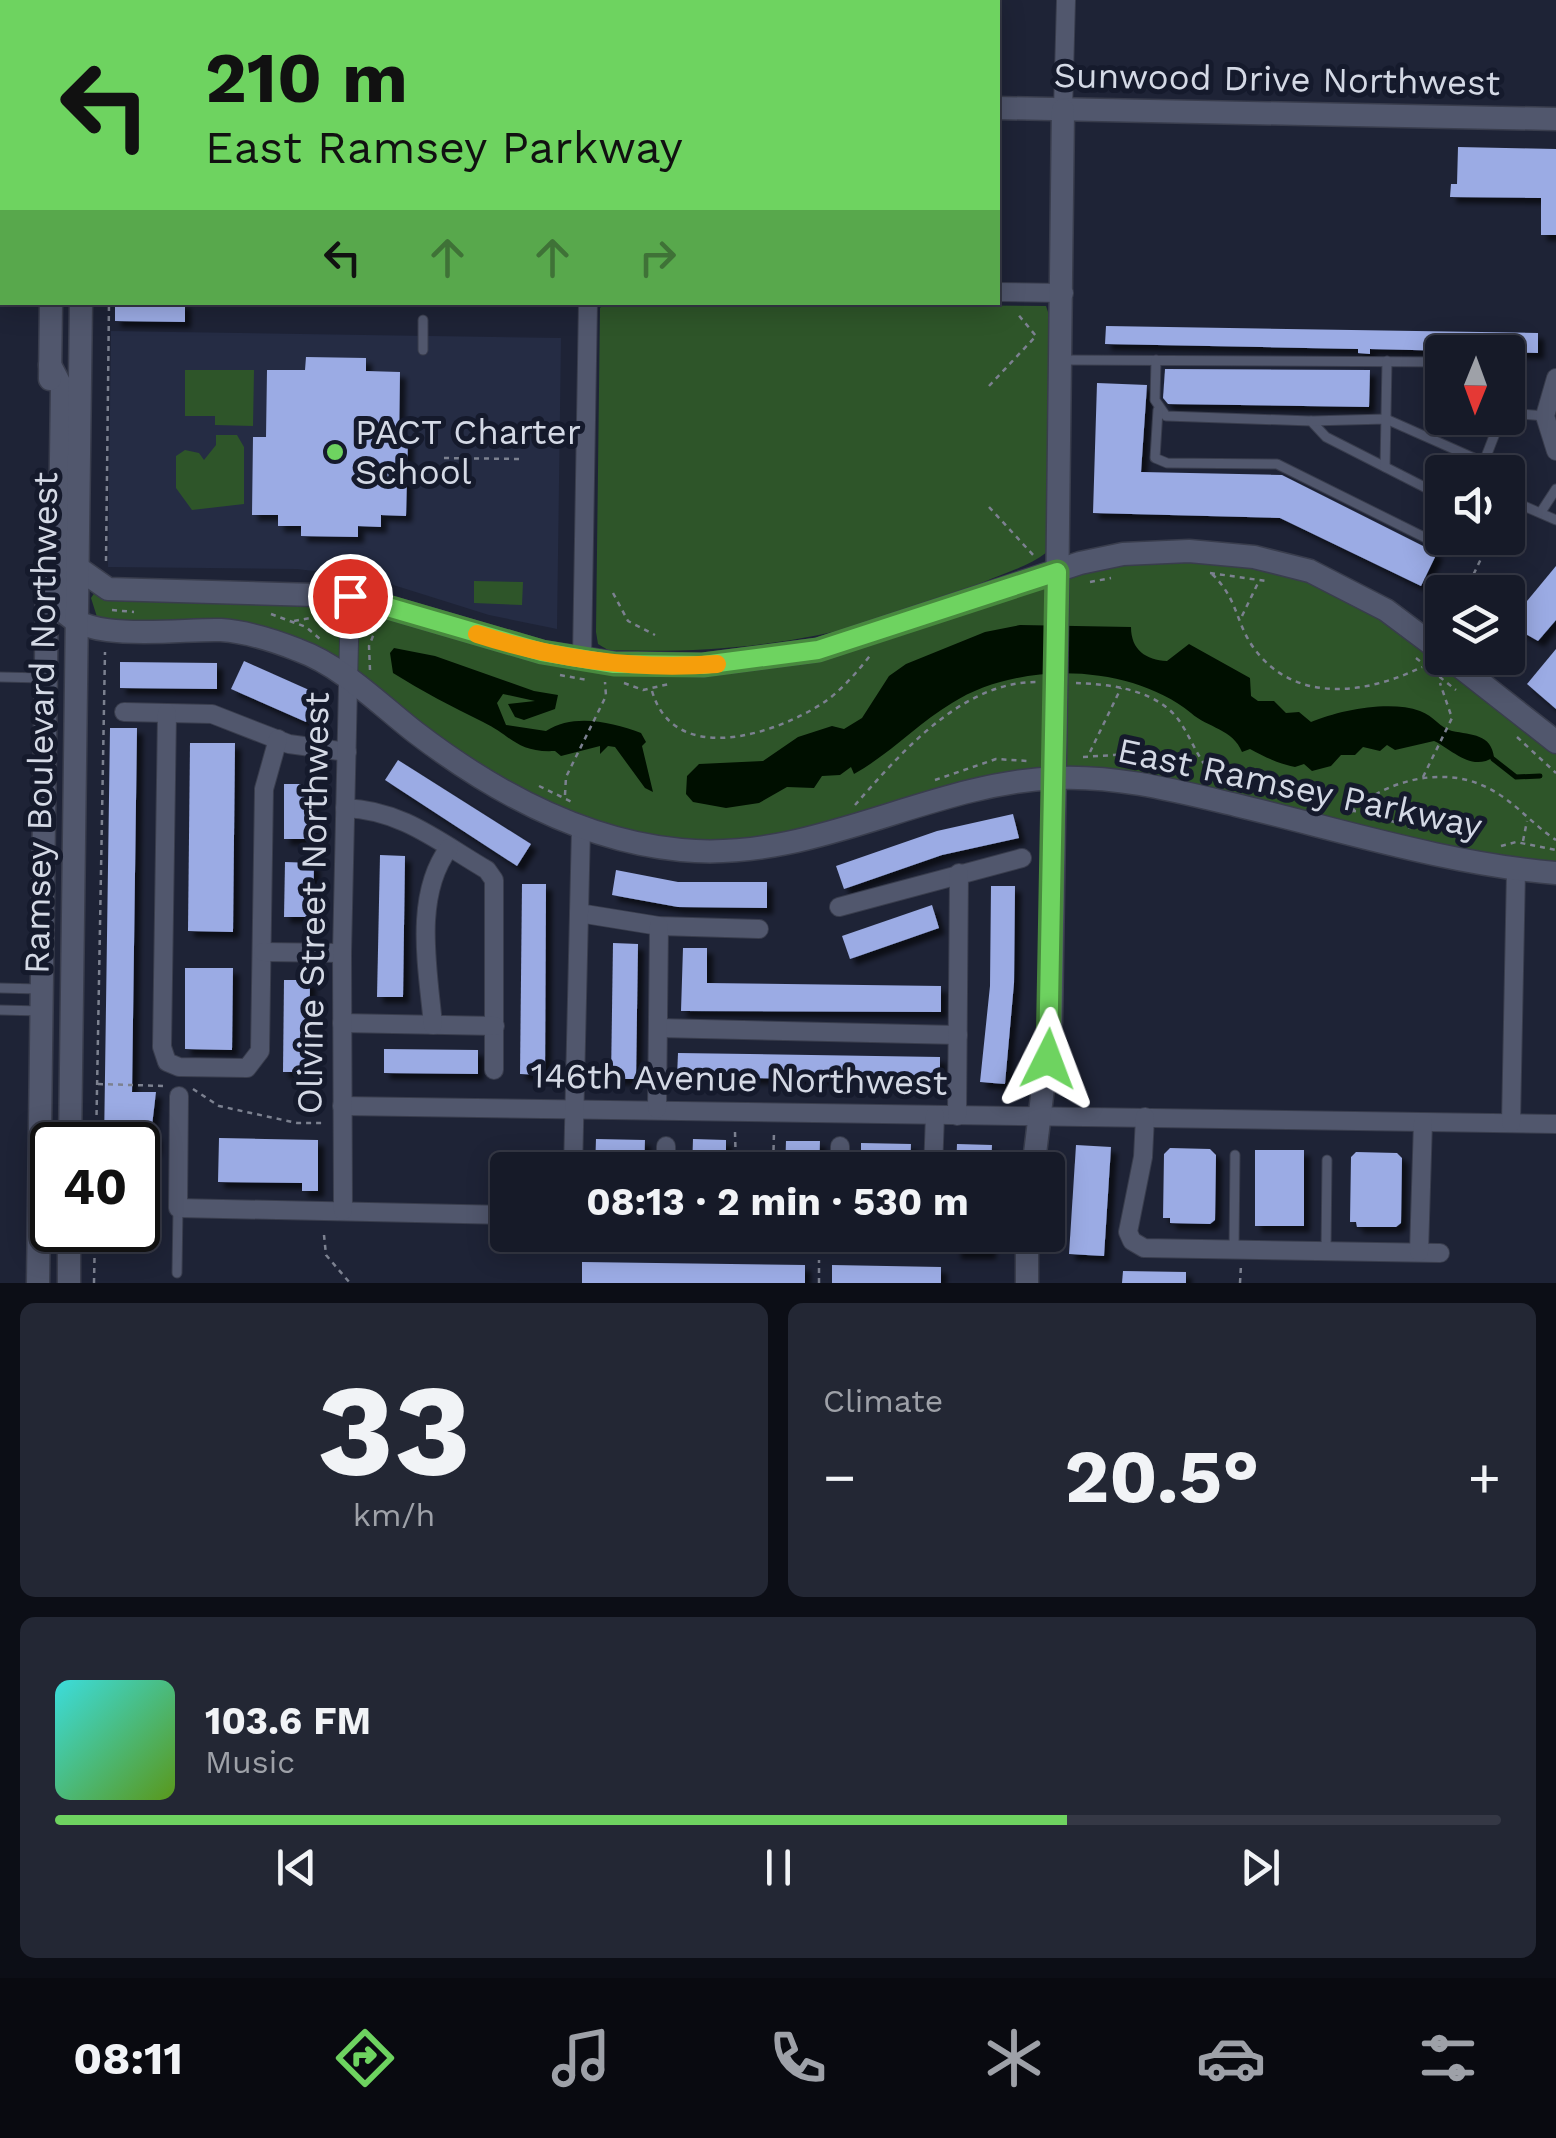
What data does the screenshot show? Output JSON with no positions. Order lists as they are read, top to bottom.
{
  "streets": {
    "street": [
      "Sunwood Drive Northwest",
      "Ramsey Boulevard Northwest",
      "East Ramsey Parkway",
      "Olivine Street Northwest",
      "146th Avenue Northwest"
    ]
  },
  "crossings": [
    ["Ramsey Boulevard Northwest", "East Ramsey Parkway"],
    ["East Ramsey Parkway", "Olivine Street Northwest"],
    ["Olivine Street Northwest", "146th Avenue Northwest"]
  ],
  "places": ["PACT Charter School"],
  "north": "bottom",
  "page": {
    "turn": ["210 m", "East Ramsey Parkway"],
    "limit": "40",
    "trip": "08:13 · 2 min · 530 m",
    "tile": [
      ["33", "km/h"],
      "Climate"
    ],
    "heat": ["−", "20.5°", "+"],
    "song": ["103.6 FM", "Music"],
    "tabs": "08:11"
  }
}
